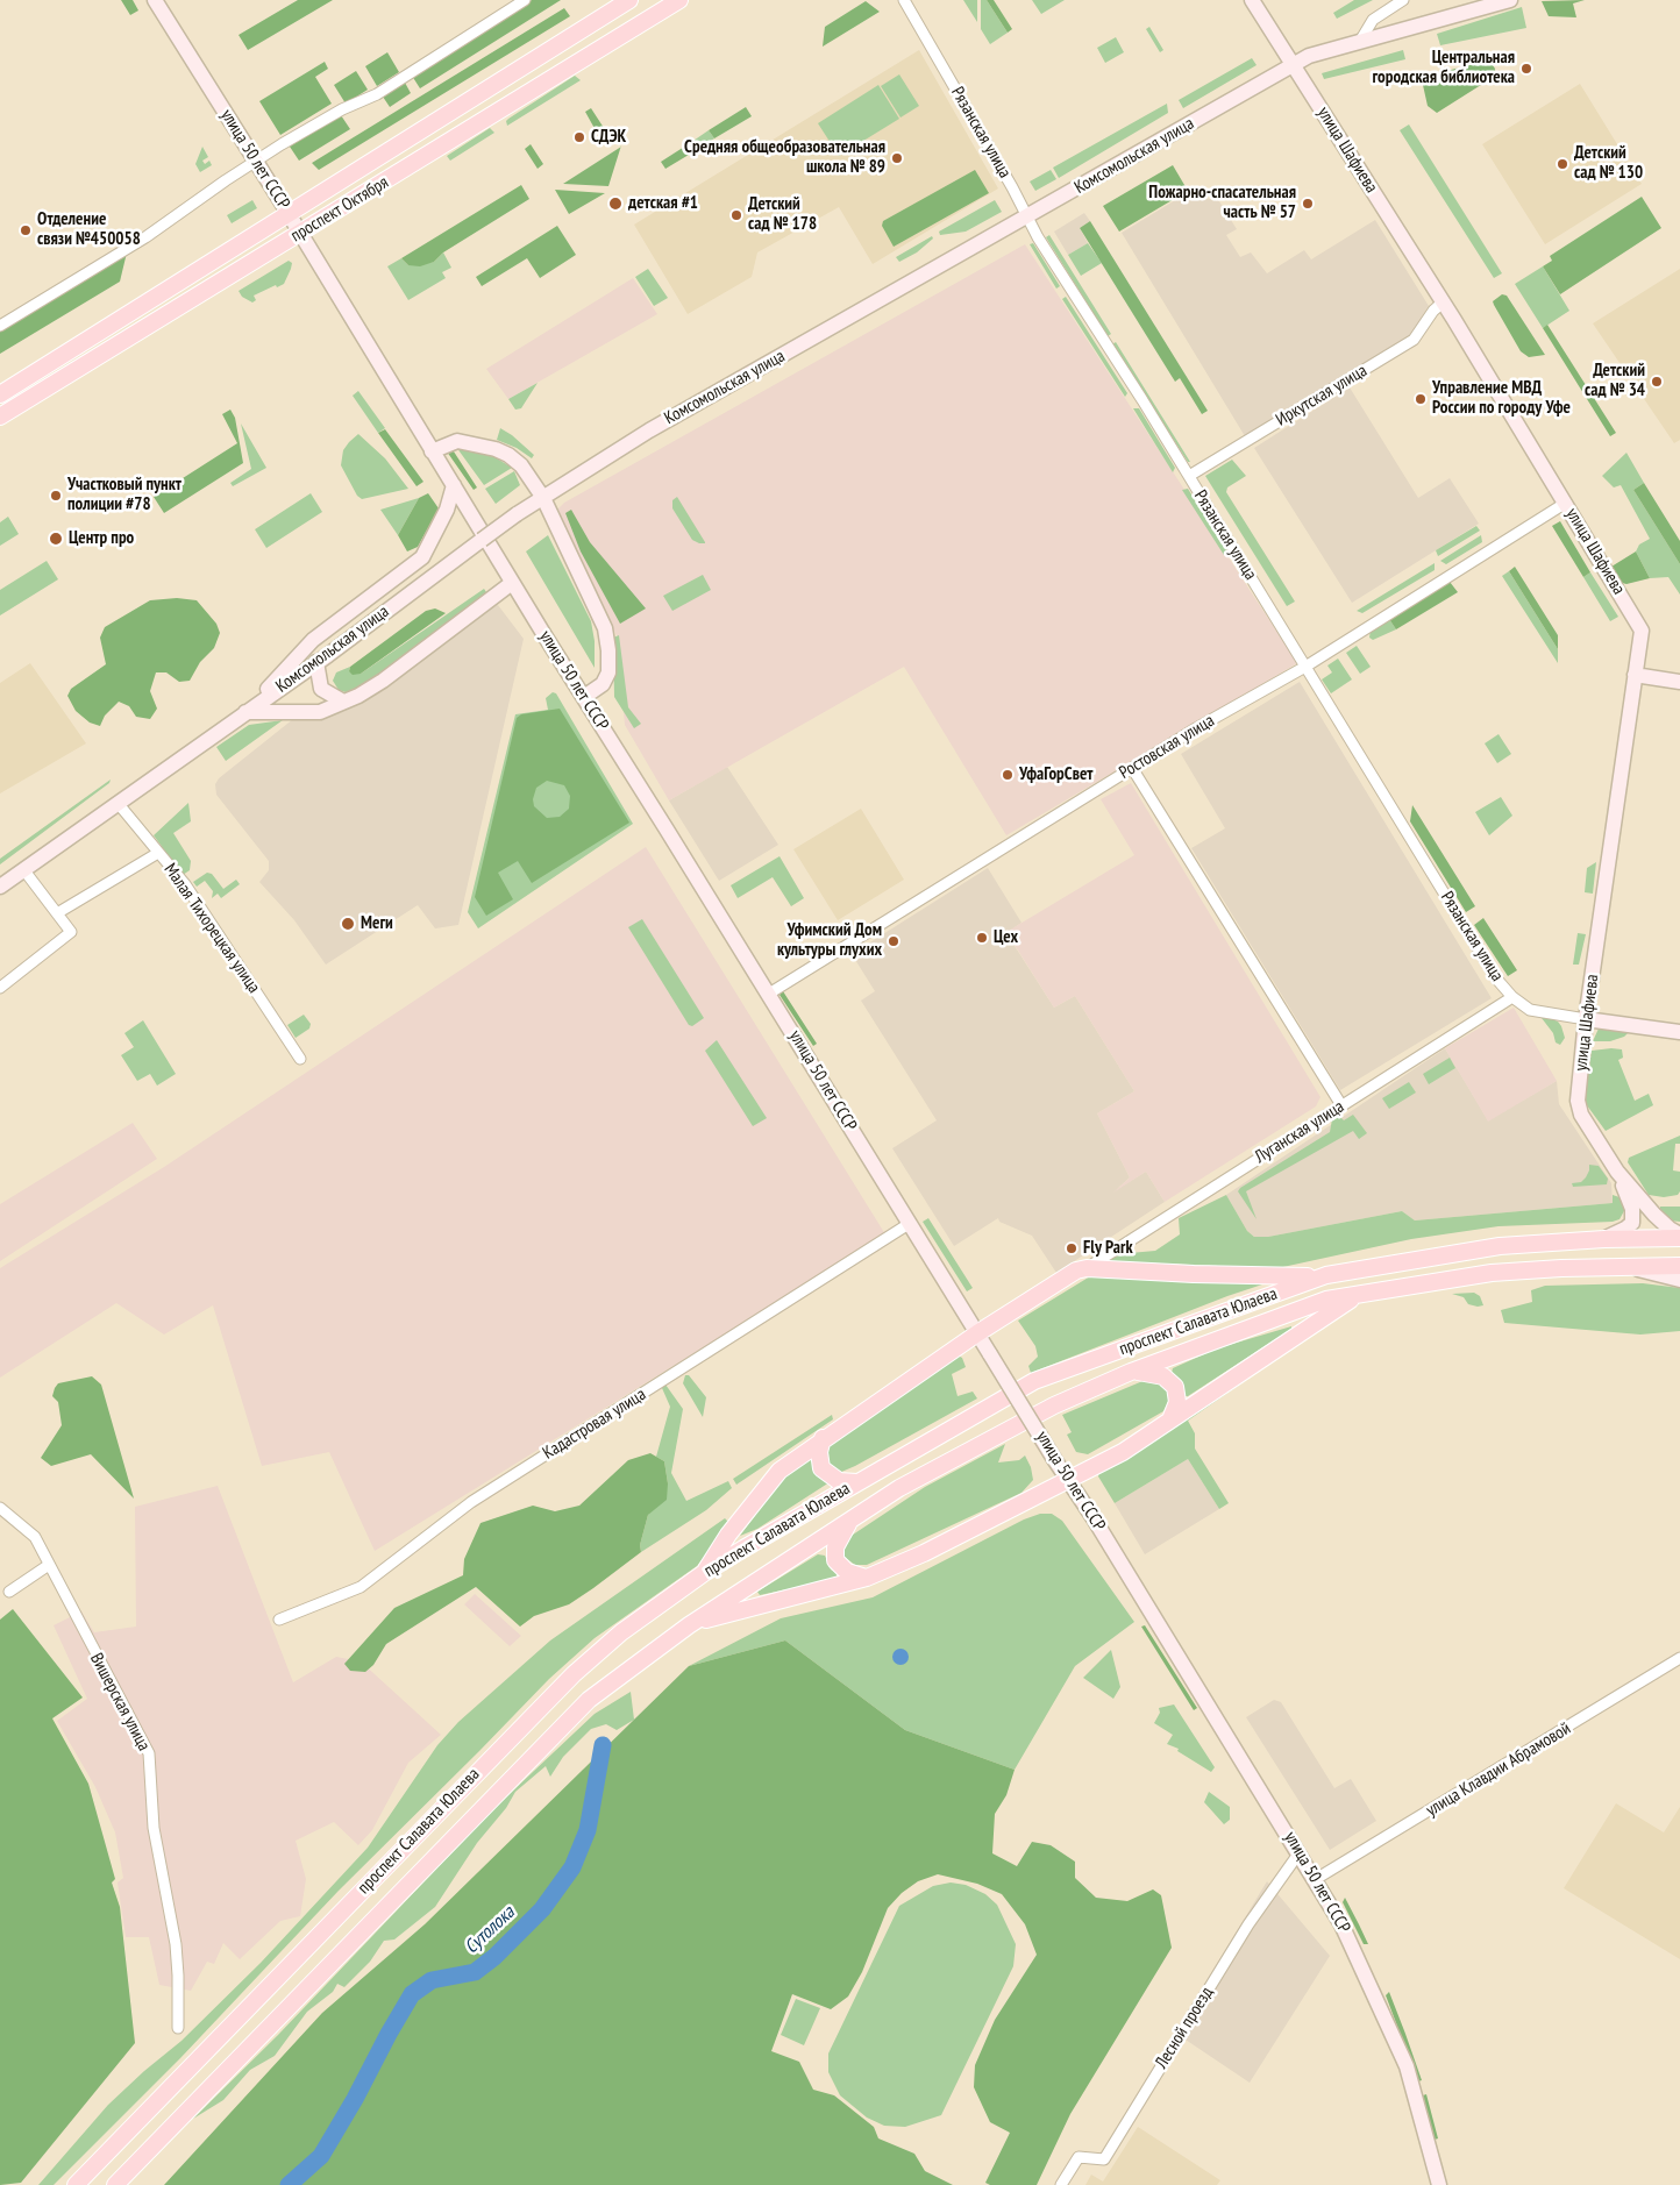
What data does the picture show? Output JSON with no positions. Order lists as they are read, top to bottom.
{
  "streets": {
    "main road": [
      "улица Шафиева",
      "Комсомольская улица",
      "улица 50 лет СССР",
      "проспект Октября",
      "проспект Салавата Юлаева"
    ],
    "street": [
      "Рязанская улица",
      "Иркутская улица",
      "Ростовская улица",
      "Малая Тихорецкая улица",
      "Луганская улица",
      "Кадастровая улица",
      "Вишерская улица",
      "улица Клавдии Абрамовой",
      "Лесной проезд"
    ]
  },
  "crossings": [
    ["Рязанская улица", "улица Шафиева"],
    ["Рязанская улица", "Комсомольская улица"],
    ["Рязанская улица", "Иркутская улица"],
    ["Рязанская улица", "Ростовская улица"],
    ["Рязанская улица", "Луганская улица"],
    ["улица Шафиева", "Комсомольская улица"],
    ["улица Шафиева", "Иркутская улица"],
    ["улица Шафиева", "Ростовская улица"],
    ["улица Шафиева", "проспект Салавата Юлаева"],
    ["Комсомольская улица", "Малая Тихорецкая улица"],
    ["улица 50 лет СССР", "проспект Октября"],
    ["улица 50 лет СССР", "Ростовская улица"],
    ["улица 50 лет СССР", "Кадастровая улица"],
    ["улица 50 лет СССР", "улица Клавдии Абрамовой"],
    ["улица 50 лет СССР", "Лесной проезд"]
  ],
  "water": ["Сутолока"],
  "places": [
    "Центральная городская библиотека",
    "СДЭК",
    "Средняя общеобразовательная школа № 89",
    "Детский сад № 130",
    "детская #1",
    "Пожарно-спасательная часть № 57",
    "Детский сад № 178",
    "Отделение связи №450058",
    "Детский сад № 34",
    "Управление МВД России по городу Уфе",
    "Участковый пункт полиции #78",
    "Центр про",
    "УфаГорСвет",
    "Меги",
    "Цех",
    "Уфимский Дом культуры глухих",
    "Fly Park"
  ]
}
